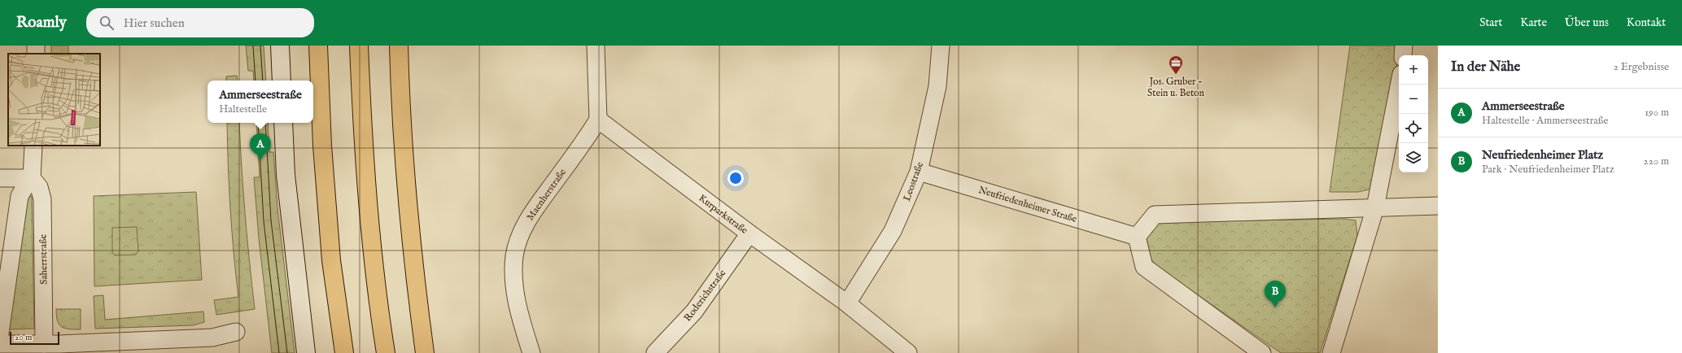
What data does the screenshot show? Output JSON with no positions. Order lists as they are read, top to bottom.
{
  "streets": {
    "street": [
      "Leostraße",
      "Maenherstraße",
      "Neufriedenheimer Straße",
      "Kurparkstraße",
      "Saherrstraße",
      "Roderichstraße"
    ]
  },
  "crossings": [
    ["Leostraße", "Neufriedenheimer Straße"],
    ["Leostraße", "Kurparkstraße"],
    ["Maenherstraße", "Kurparkstraße"],
    ["Kurparkstraße", "Roderichstraße"]
  ],
  "places": {
    "office": ["Jos. Gruber - Stein u. Beton"]
  },
  "scale_bar": "20 m",
  "page": {
    "header": "Roamly",
    "search": "Hier suchen",
    "nav": [
      "Start",
      "Karte",
      "Über uns",
      "Kontakt"
    ],
    "heading": ["In der Nähe", "2 Ergebnisse"],
    "map_buttons": ["+", "−"],
    "popup": ["Ammerseestraße", "Haltestelle"],
    "list": [
      {
        "mark": "A",
        "name": "Ammerseestraße",
        "note": "Haltestelle · Ammerseestraße",
        "value": "190 m"
      },
      {
        "mark": "B",
        "name": "Neufriedenheimer Platz",
        "note": "Park · Neufriedenheimer Platz",
        "value": "220 m"
      }
    ],
    "pins": ["A", "B"],
    "scale": "20 m"
  }
}
